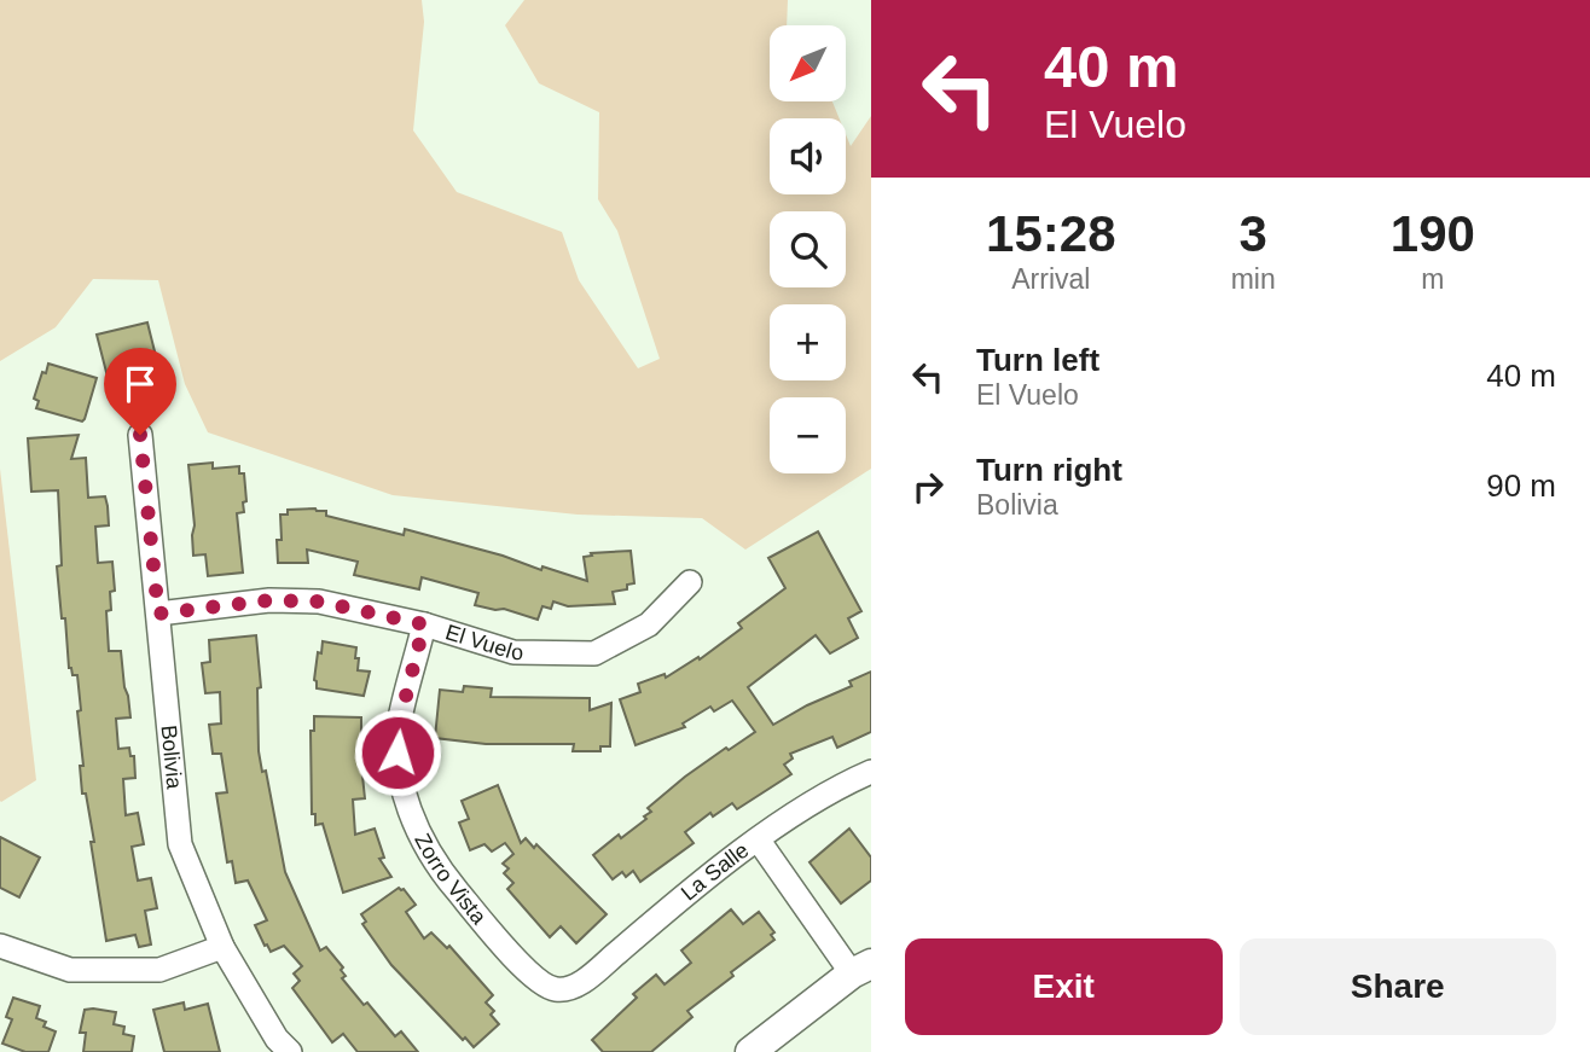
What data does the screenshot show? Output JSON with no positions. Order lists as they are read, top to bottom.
{
  "streets": {
    "street": [
      "El Vuelo",
      "Bolivia",
      "La Salle",
      "Zorro Vista"
    ]
  },
  "crossings": [
    ["El Vuelo", "Bolivia"],
    ["El Vuelo", "Zorro Vista"],
    ["La Salle", "Zorro Vista"]
  ],
  "north": "bottom left",
  "page": {
    "turn": ["40 m", "El Vuelo"],
    "map_buttons": ["+", "−"],
    "eta": [
      "15:28",
      "Arrival",
      "3",
      "min",
      "190",
      "m"
    ],
    "list": [
      {
        "name": "Turn left",
        "note": "El Vuelo",
        "value": "40 m"
      },
      {
        "name": "Turn right",
        "note": "Bolivia",
        "value": "90 m"
      }
    ],
    "buttons": ["Exit", "Share"]
  }
}
